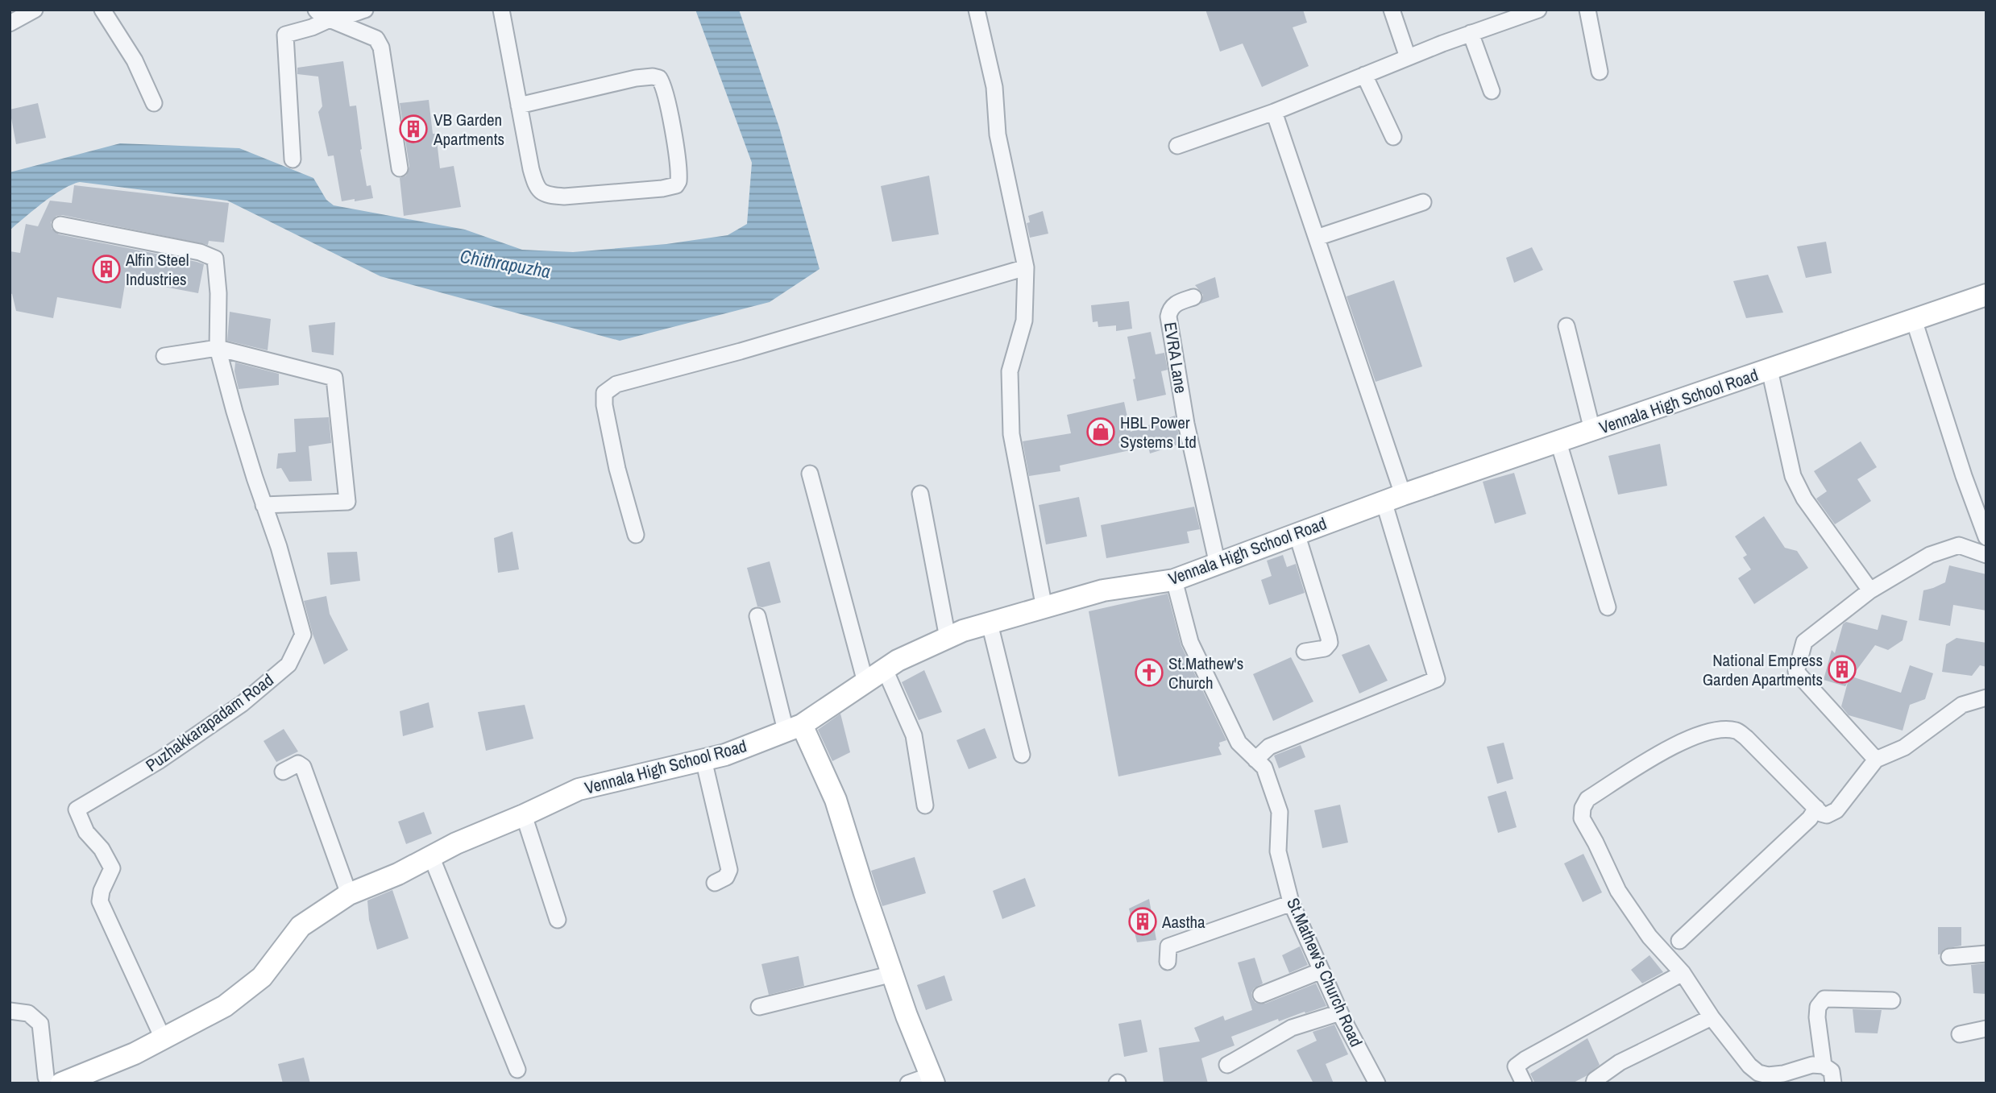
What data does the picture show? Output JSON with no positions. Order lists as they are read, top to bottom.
{
  "streets": {
    "main road": ["Vennala High School Road"],
    "street": ["EVRA Lane", "Puzhakkarapadam Road", "St.Mathew's Church Road"]
  },
  "crossings": [
    ["EVRA Lane", "Vennala High School Road"],
    ["Vennala High School Road", "Puzhakkarapadam Road"],
    ["Vennala High School Road", "St.Mathew's Church Road"]
  ],
  "water": ["Chithrapuzha"],
  "places": {
    "building": [
      "VB Garden Apartments",
      "Alfin Steel Industries",
      "National Empress Garden Apartments",
      "Aastha"
    ],
    "shop": ["HBL Power Systems Ltd"],
    "church": ["St.Mathew's Church"]
  }
}
